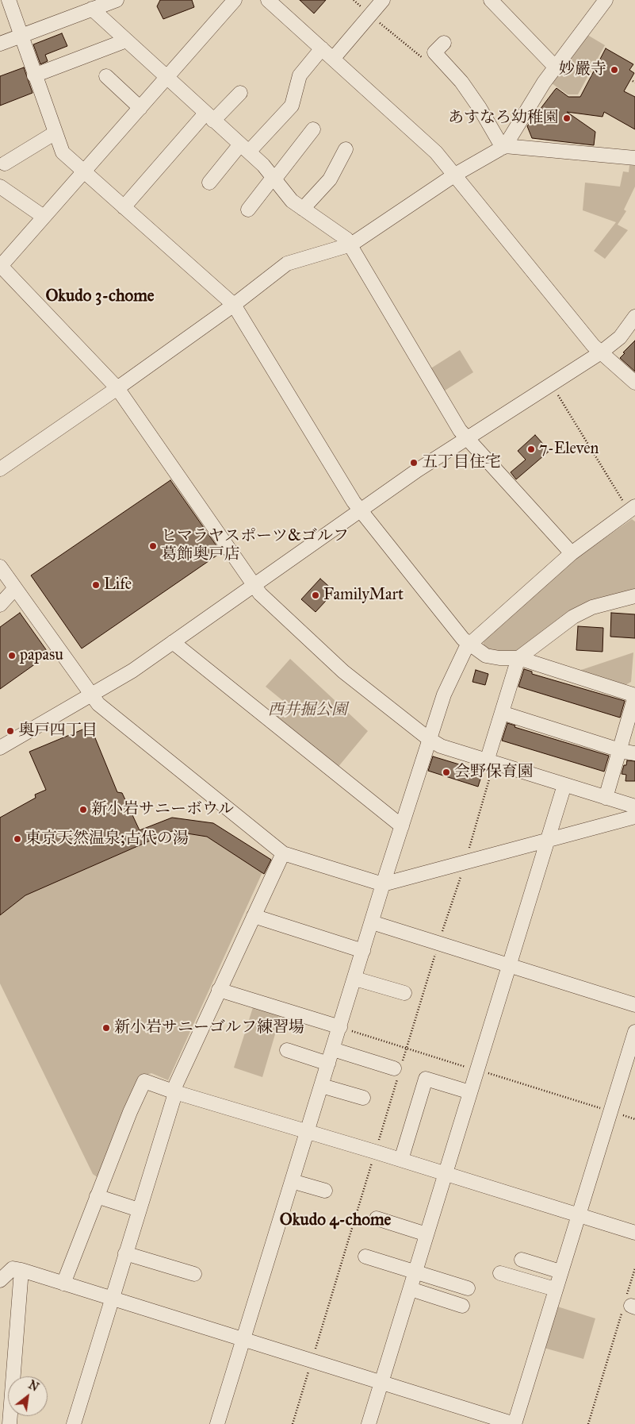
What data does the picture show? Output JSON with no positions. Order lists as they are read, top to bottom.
{
  "districts": ["Okudo 3-chome", "Okudo 4-chome"],
  "parks": ["西井掘公園"],
  "places": [
    "妙嚴寺",
    "あすなろ幼稚園",
    "7-Eleven",
    "五丁目住宅",
    "ヒマラヤスポーツ&ゴルフ 葛飾奥戸店",
    "Life",
    "FamilyMart",
    "papasu",
    "奥戸四丁目",
    "会野保育園",
    "新小岩サニーボウル",
    "東京天然温泉;古代の湯",
    "新小岩サニーゴルフ練習場"
  ],
  "north": "top right"
}
